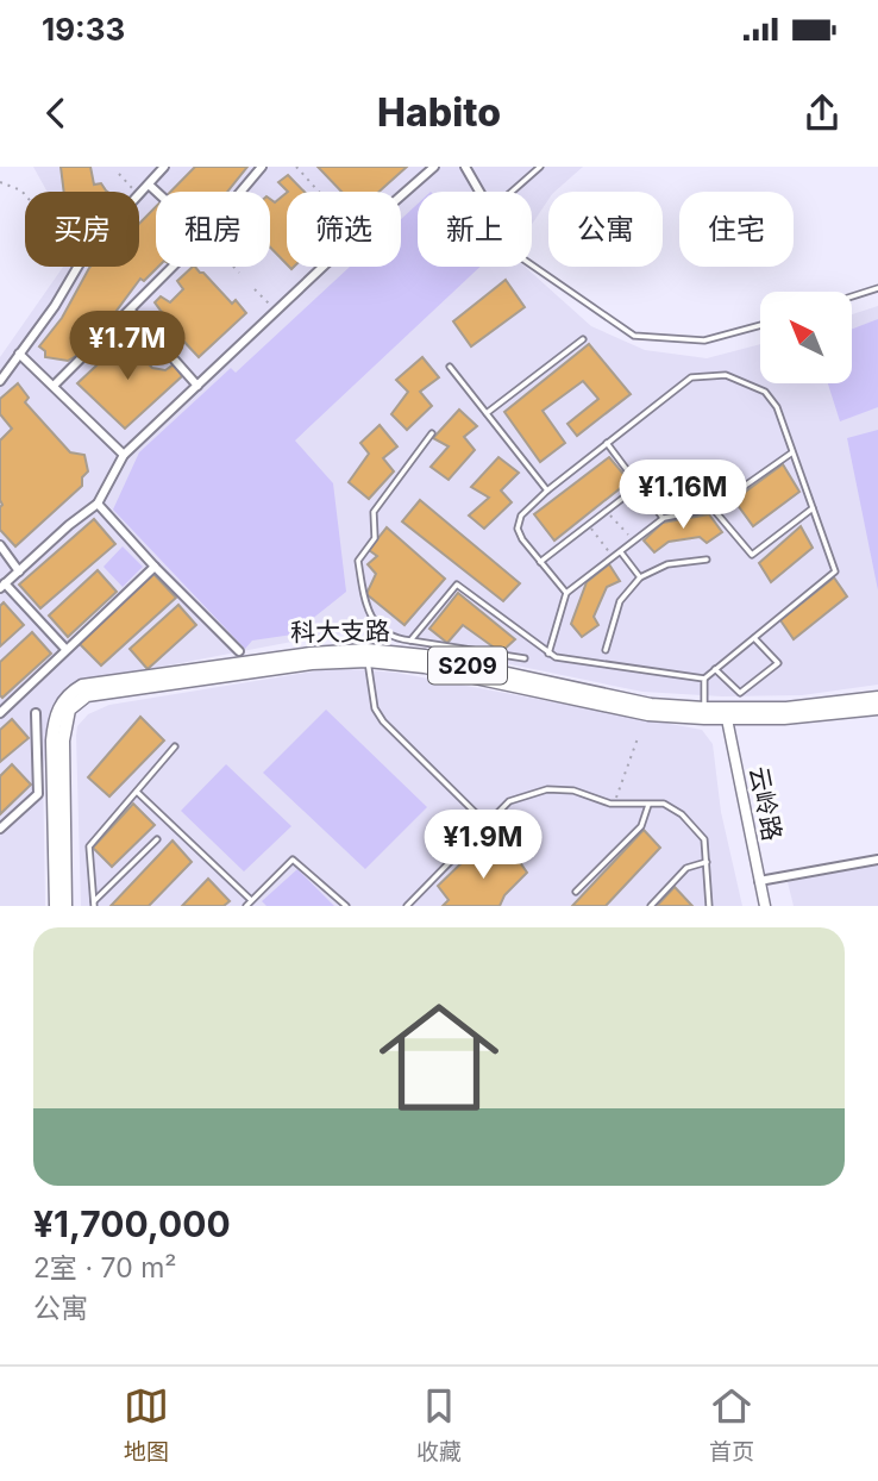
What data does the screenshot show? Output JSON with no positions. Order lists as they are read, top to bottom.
{
  "streets": {
    "main road": ["科大支路", "S209"],
    "street": ["云岭路"]
  },
  "crossings": [
    ["科大支路", "云岭路"]
  ],
  "north": "top left",
  "page": {
    "status": "19:33",
    "header": "Habito",
    "chip": [
      "买房",
      "租房",
      "筛选",
      "新上",
      "公寓",
      "住宅"
    ],
    "price": ["¥1.7M", "¥1.16M", "¥1.9M"],
    "list": [
      {
        "name": "¥1,700,000",
        "note": "2室 · 70 m² · 公寓"
      }
    ],
    "tabs": ["地图", "收藏", "首页"]
  }
}
